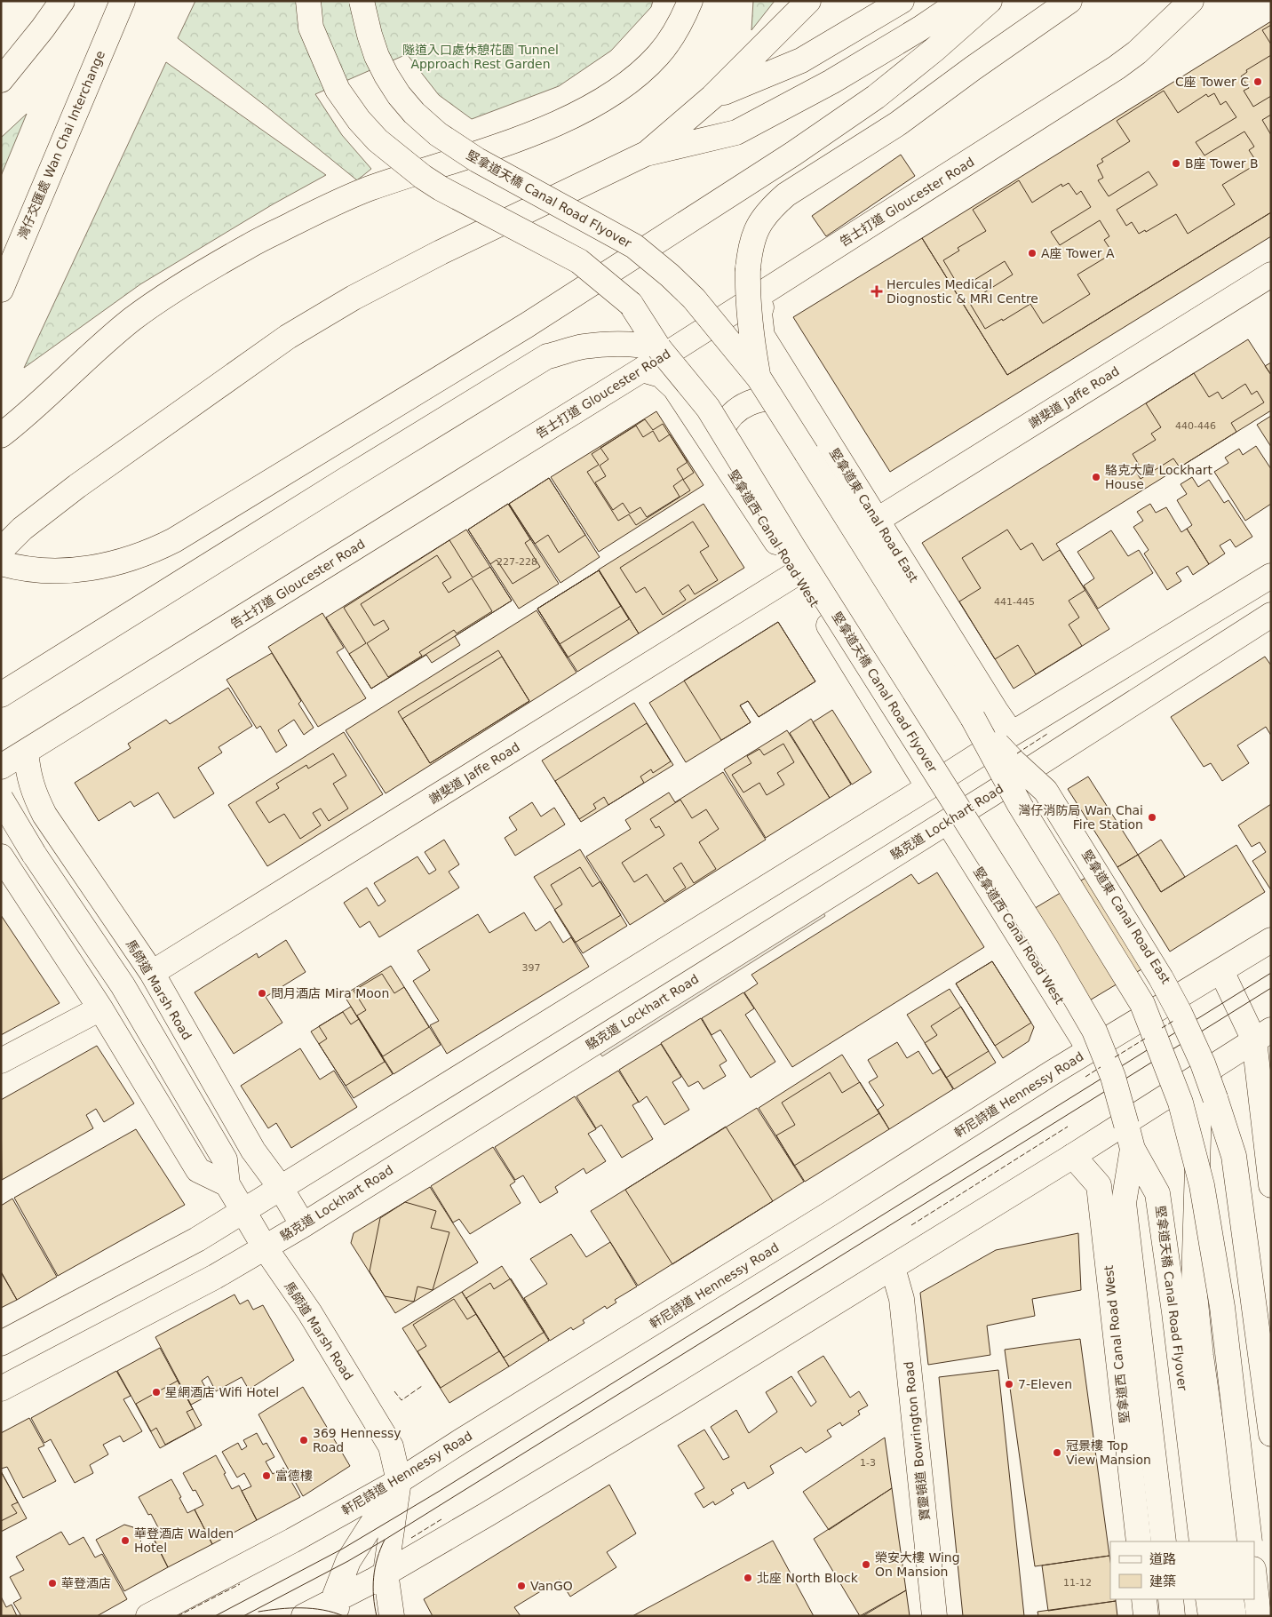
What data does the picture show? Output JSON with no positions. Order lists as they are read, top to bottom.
{
  "streets": {
    "main road": [
      "灣仔交匯處 Wan Chai Interchange",
      "堅拿道天橋 Canal Road Flyover",
      "告士打道 Gloucester Road",
      "謝斐道 Jaffe Road",
      "堅拿道東 Canal Road East",
      "堅拿道西 Canal Road West",
      "駱克道 Lockhart Road",
      "馬師道 Marsh Road",
      "軒尼詩道 Hennessy Road",
      "寶靈頓道 Bowrington Road"
    ]
  },
  "crossings": [
    ["告士打道 Gloucester Road", "堅拿道東 Canal Road East"],
    ["告士打道 Gloucester Road", "堅拿道西 Canal Road West"],
    ["告士打道 Gloucester Road", "馬師道 Marsh Road"],
    ["謝斐道 Jaffe Road", "堅拿道東 Canal Road East"],
    ["謝斐道 Jaffe Road", "堅拿道西 Canal Road West"],
    ["謝斐道 Jaffe Road", "馬師道 Marsh Road"],
    ["堅拿道東 Canal Road East", "駱克道 Lockhart Road"],
    ["堅拿道東 Canal Road East", "軒尼詩道 Hennessy Road"],
    ["堅拿道西 Canal Road West", "駱克道 Lockhart Road"],
    ["堅拿道西 Canal Road West", "軒尼詩道 Hennessy Road"],
    ["駱克道 Lockhart Road", "馬師道 Marsh Road"],
    ["馬師道 Marsh Road", "軒尼詩道 Hennessy Road"]
  ],
  "parks": ["隧道入口處休憩花園 Tunnel Approach Rest Garden"],
  "places": {
    "other": [
      "C座 Tower C",
      "B座 Tower B",
      "A座 Tower A",
      "駱克大廈 Lockhart House",
      "灣仔消防局 Wan Chai Fire Station",
      "問月酒店 Mira Moon",
      "7-Eleven",
      "星網酒店 Wifi Hotel",
      "369 Hennessy Road",
      "冠景樓 Top View Mansion",
      "富德樓",
      "華登酒店 Walden Hotel",
      "榮安大樓 Wing On Mansion",
      "北座 North Block",
      "華登酒店",
      "VanGO"
    ],
    "health": ["Hercules Medical Diognostic & MRI Centre"]
  },
  "house_numbers": [
    "440-446",
    "227-228",
    "441-445",
    "397",
    "1-3",
    "11-12"
  ],
  "legend": ["道路", "建築"]
}
